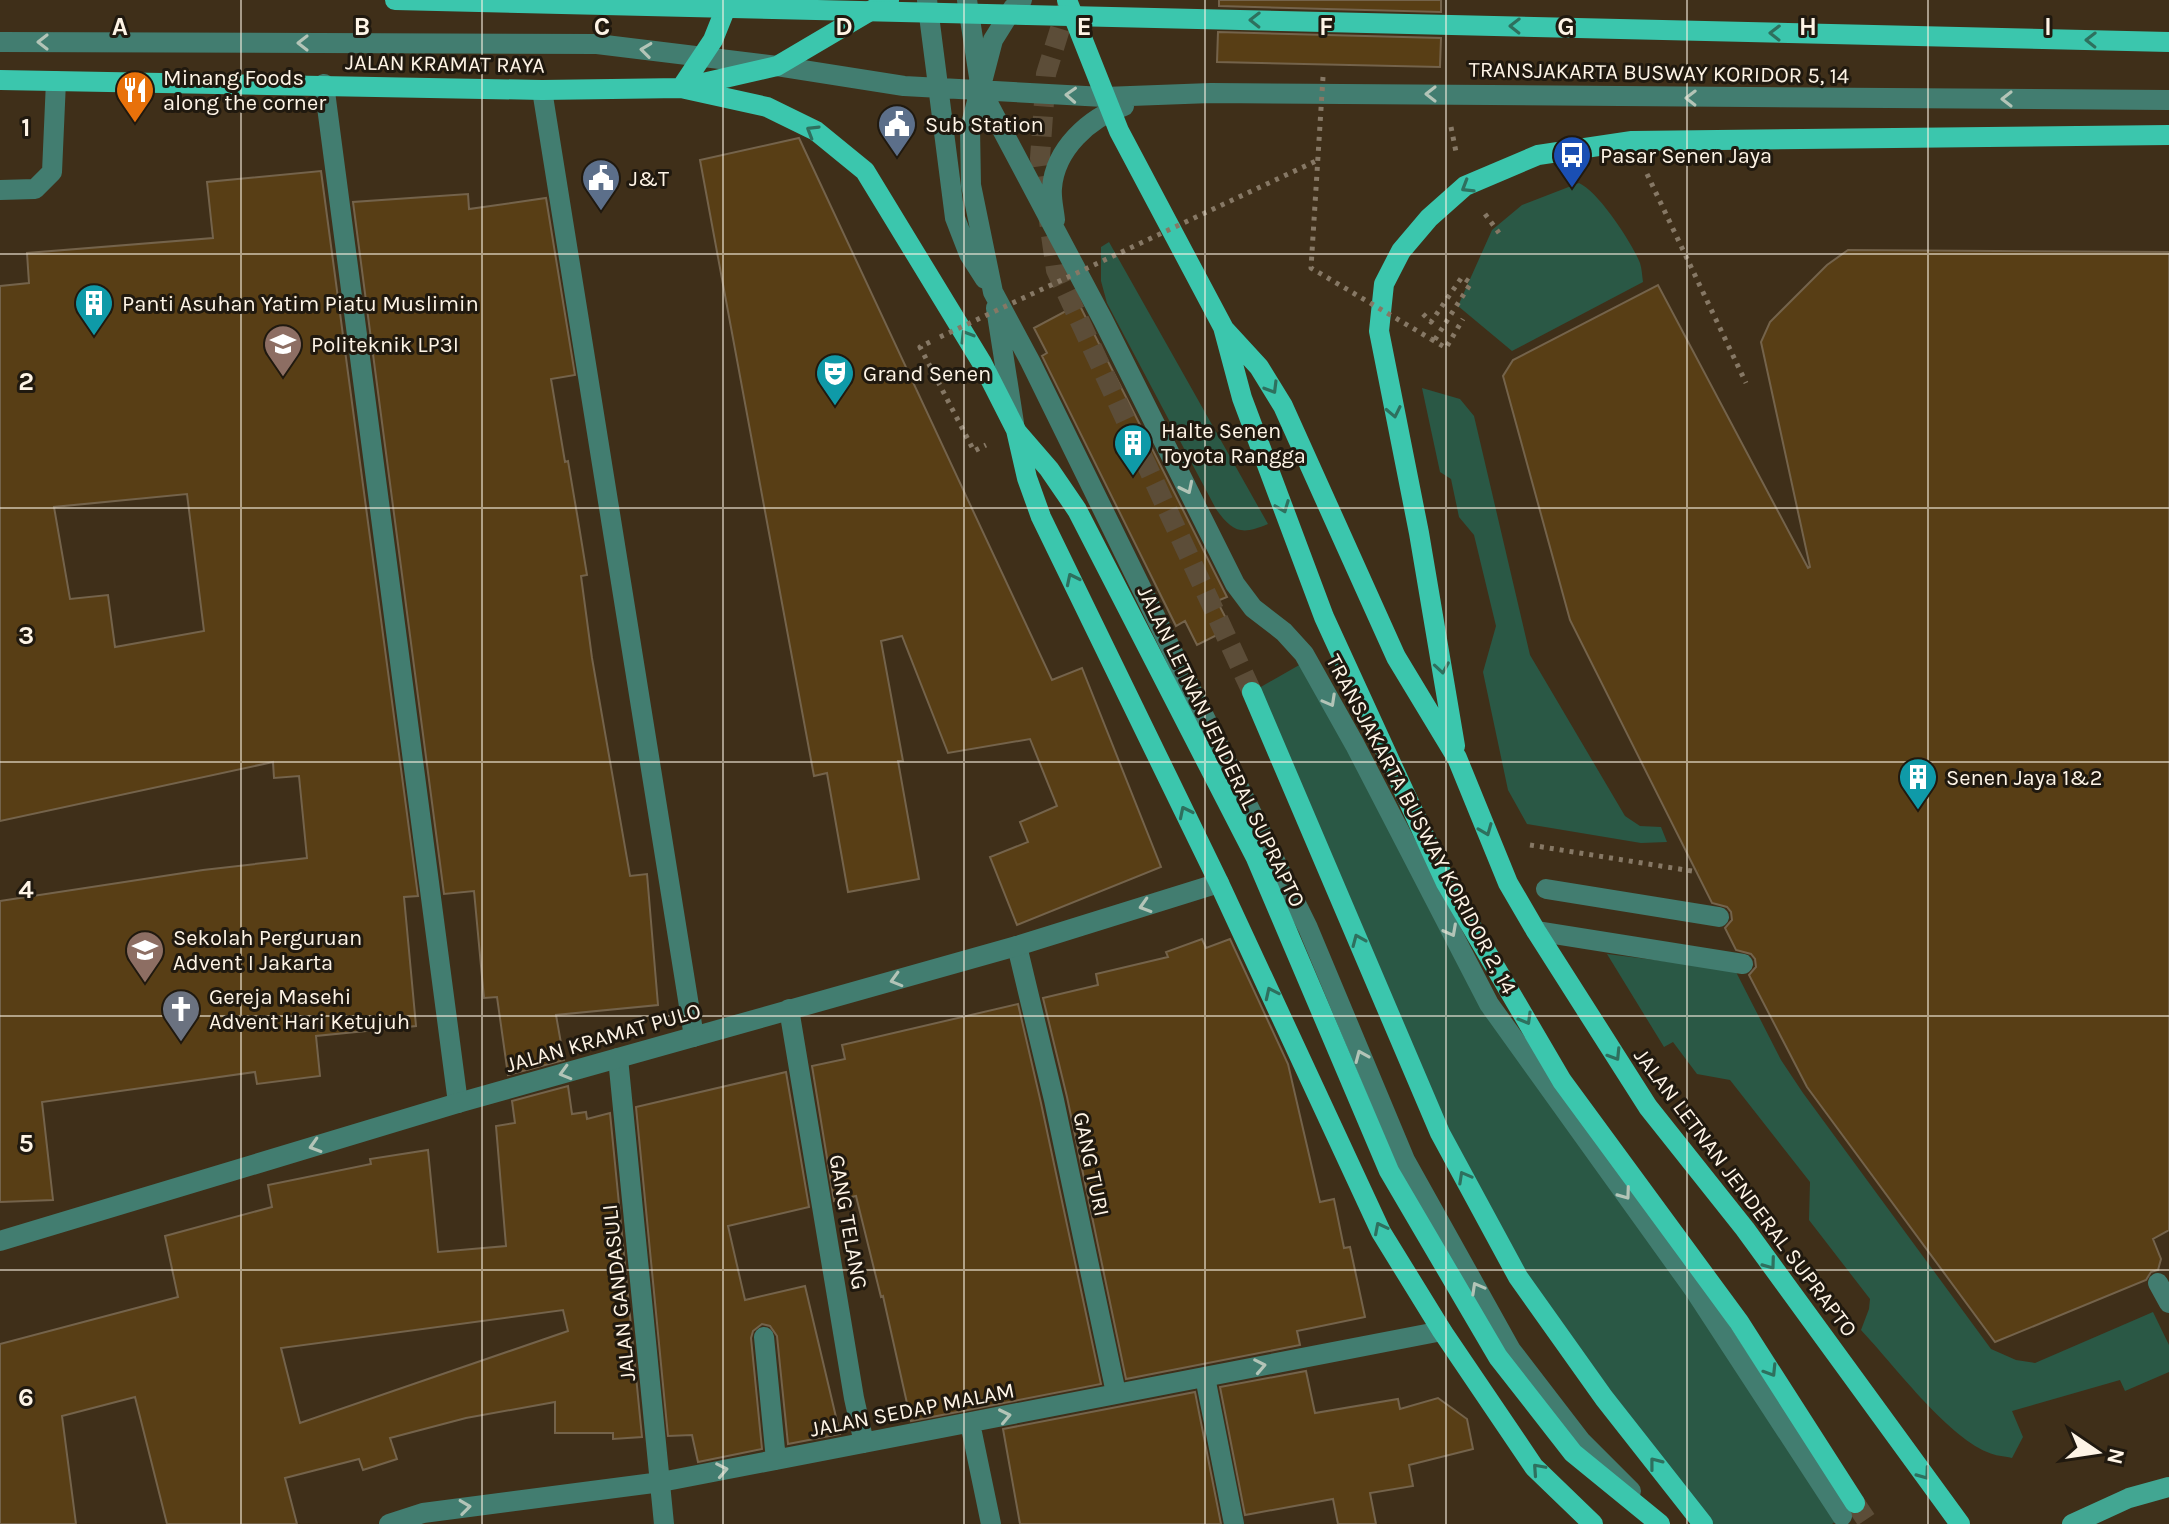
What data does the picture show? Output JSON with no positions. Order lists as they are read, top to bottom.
{
  "streets": {
    "main road": ["JALAN KRAMAT RAYA", "JALAN LETNAN JENDERAL SUPRAPTO"],
    "street": [
      "TRANSJAKARTA BUSWAY KORIDOR 5, 14",
      "TRANSJAKARTA BUSWAY KORIDOR 2, 14",
      "JALAN KRAMAT PULO",
      "GANG TURI",
      "GANG TELANG",
      "JALAN GANDASULI",
      "JALAN SEDAP MALAM"
    ]
  },
  "crossings": [
    ["JALAN KRAMAT RAYA", "TRANSJAKARTA BUSWAY KORIDOR 5, 14"],
    ["JALAN KRAMAT RAYA", "JALAN LETNAN JENDERAL SUPRAPTO"],
    ["TRANSJAKARTA BUSWAY KORIDOR 5, 14", "JALAN LETNAN JENDERAL SUPRAPTO"],
    ["TRANSJAKARTA BUSWAY KORIDOR 5, 14", "TRANSJAKARTA BUSWAY KORIDOR 2, 14"],
    ["JALAN LETNAN JENDERAL SUPRAPTO", "TRANSJAKARTA BUSWAY KORIDOR 2, 14"],
    ["JALAN LETNAN JENDERAL SUPRAPTO", "JALAN KRAMAT PULO"],
    ["JALAN LETNAN JENDERAL SUPRAPTO", "JALAN SEDAP MALAM"],
    ["JALAN KRAMAT PULO", "GANG TURI"],
    ["JALAN KRAMAT PULO", "GANG TELANG"],
    ["JALAN KRAMAT PULO", "JALAN GANDASULI"],
    ["GANG TURI", "JALAN SEDAP MALAM"],
    ["GANG TELANG", "JALAN SEDAP MALAM"],
    ["JALAN GANDASULI", "JALAN SEDAP MALAM"]
  ],
  "one_way": ["TRANSJAKARTA BUSWAY KORIDOR 5, 14", "JALAN KRAMAT PULO", "JALAN SEDAP MALAM"],
  "places": {
    "restaurant": ["Minang Foods along the corner"],
    "public building": ["Sub Station", "J&T"],
    "bus stop": ["Pasar Senen Jaya"],
    "building": ["Panti Asuhan Yatim Piatu Muslimin", "Halte Senen Toyota Rangga", "Senen Jaya 1&2"],
    "school or university": ["Politeknik LP3I", "Sekolah Perguruan Advent I Jakarta"],
    "theatre": ["Grand Senen"],
    "church": ["Gereja Masehi Advent Hari Ketujuh"]
  },
  "north": "right",
  "grid": {
    "columns": [
      "A",
      "B",
      "C",
      "D",
      "E",
      "F",
      "G",
      "H",
      "I"
    ],
    "rows": [
      "1",
      "2",
      "3",
      "4",
      "5",
      "6"
    ]
  }
}
